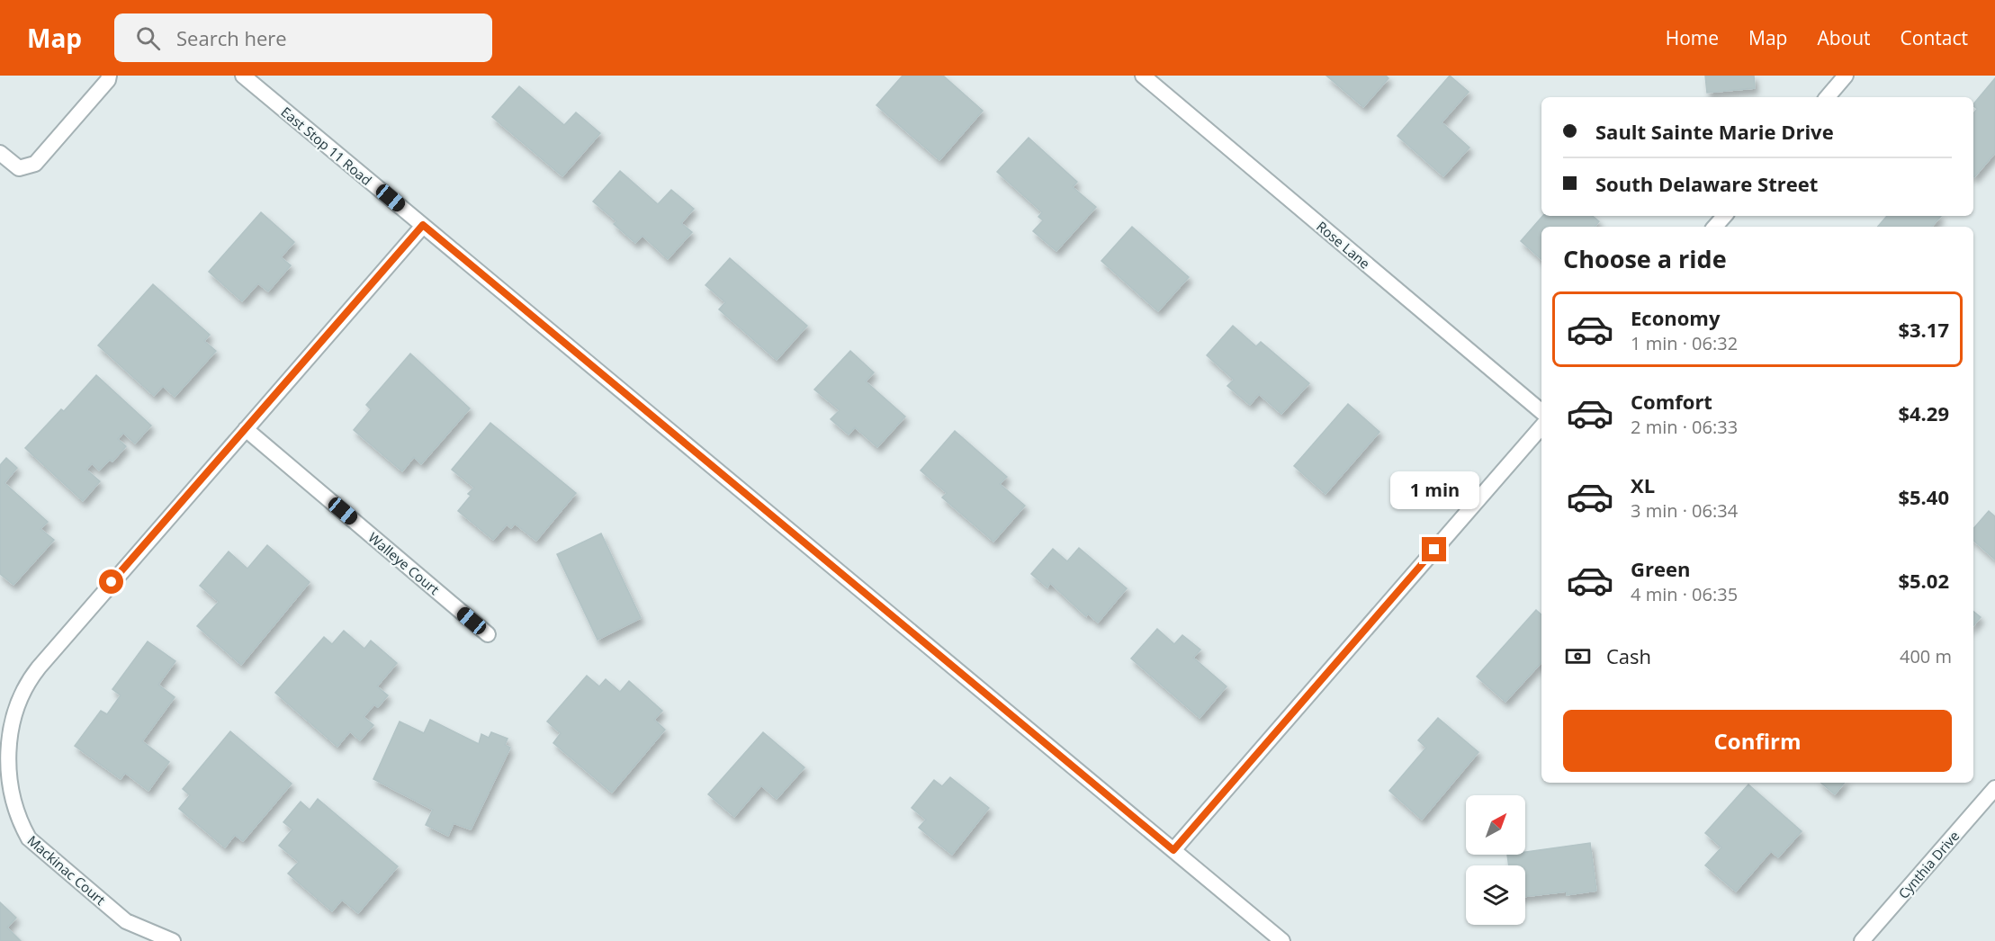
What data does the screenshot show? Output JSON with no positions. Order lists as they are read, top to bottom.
{
  "streets": {
    "street": [
      "East Stop 11 Road",
      "Rose Lane",
      "Walleye Court",
      "Cynthia Drive",
      "Mackinac Court"
    ]
  },
  "crossings": [
    ["East Stop 11 Road", "Mackinac Court"],
    ["Walleye Court", "Mackinac Court"]
  ],
  "north": "top right",
  "page": {
    "header": "Map",
    "search": "Search here",
    "nav": [
      "Home",
      "Map",
      "About",
      "Contact"
    ],
    "banner": ["Sault Sainte Marie Drive", "South Delaware Street"],
    "heading": "Choose a ride",
    "list": [
      {
        "name": "Economy",
        "note": "1 min · 06:32",
        "value": "$3.17"
      },
      {
        "name": "Comfort",
        "note": "2 min · 06:33",
        "value": "$4.29"
      },
      {
        "name": "XL",
        "note": "3 min · 06:34",
        "value": "$5.40"
      },
      {
        "name": "Green",
        "note": "4 min · 06:35",
        "value": "$5.02"
      }
    ],
    "bubble": "1 min",
    "pay": ["Cash", "400 m"],
    "buttons": "Confirm"
  }
}
